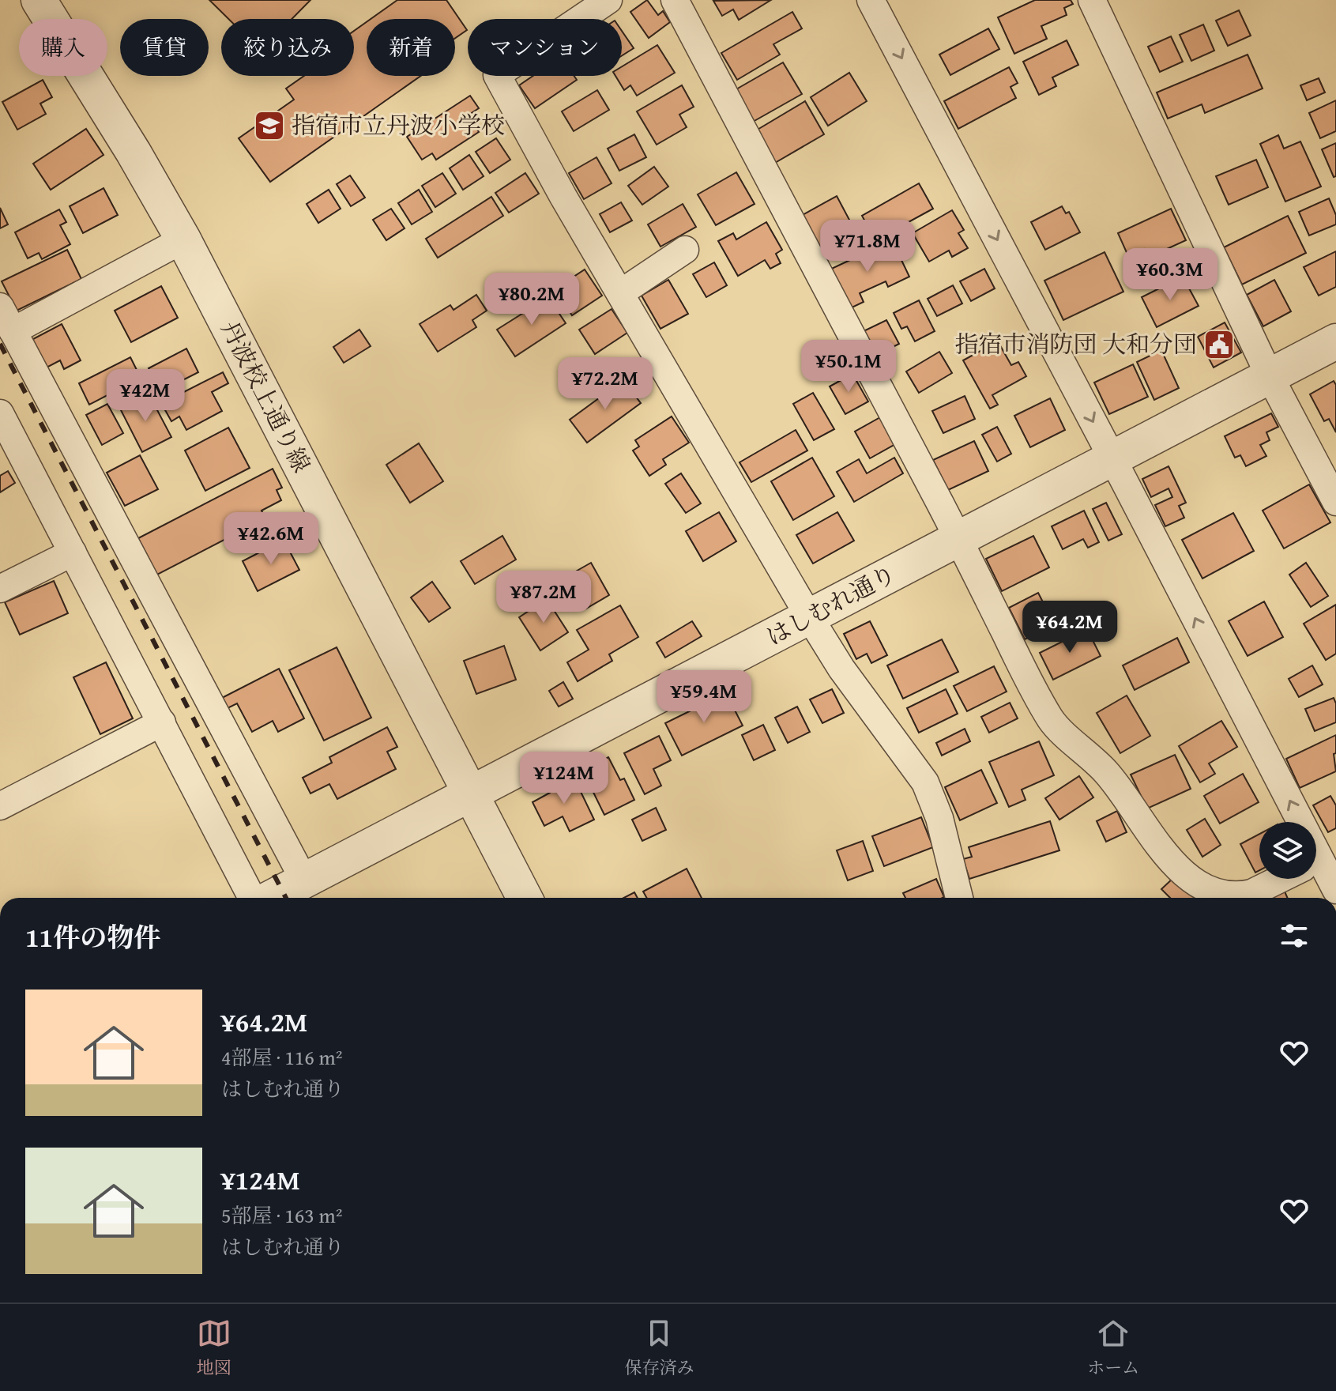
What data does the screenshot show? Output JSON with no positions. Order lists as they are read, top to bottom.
{
  "streets": {
    "street": ["丹波校上通り線", "はしむれ通り"]
  },
  "crossings": [
    ["丹波校上通り線", "はしむれ通り"]
  ],
  "places": {
    "school or university": ["指宿市立丹波小学校"],
    "public building": ["指宿市消防団 大和分団"]
  },
  "page": {
    "chip": [
      "購入",
      "賃貸",
      "絞り込み",
      "新着",
      "マンション"
    ],
    "price": [
      "¥71.8M",
      "¥60.3M",
      "¥80.2M",
      "¥50.1M",
      "¥72.2M",
      "¥42M",
      "¥42.6M",
      "¥87.2M",
      "¥64.2M",
      "¥59.4M",
      "¥124M"
    ],
    "heading": "11件の物件",
    "list": [
      {
        "name": "¥64.2M",
        "note": "4部屋 · 116 m² · はしむれ通り"
      },
      {
        "name": "¥124M",
        "note": "5部屋 · 163 m² · はしむれ通り"
      }
    ],
    "tabs": ["地図", "保存済み", "ホーム"]
  }
}
